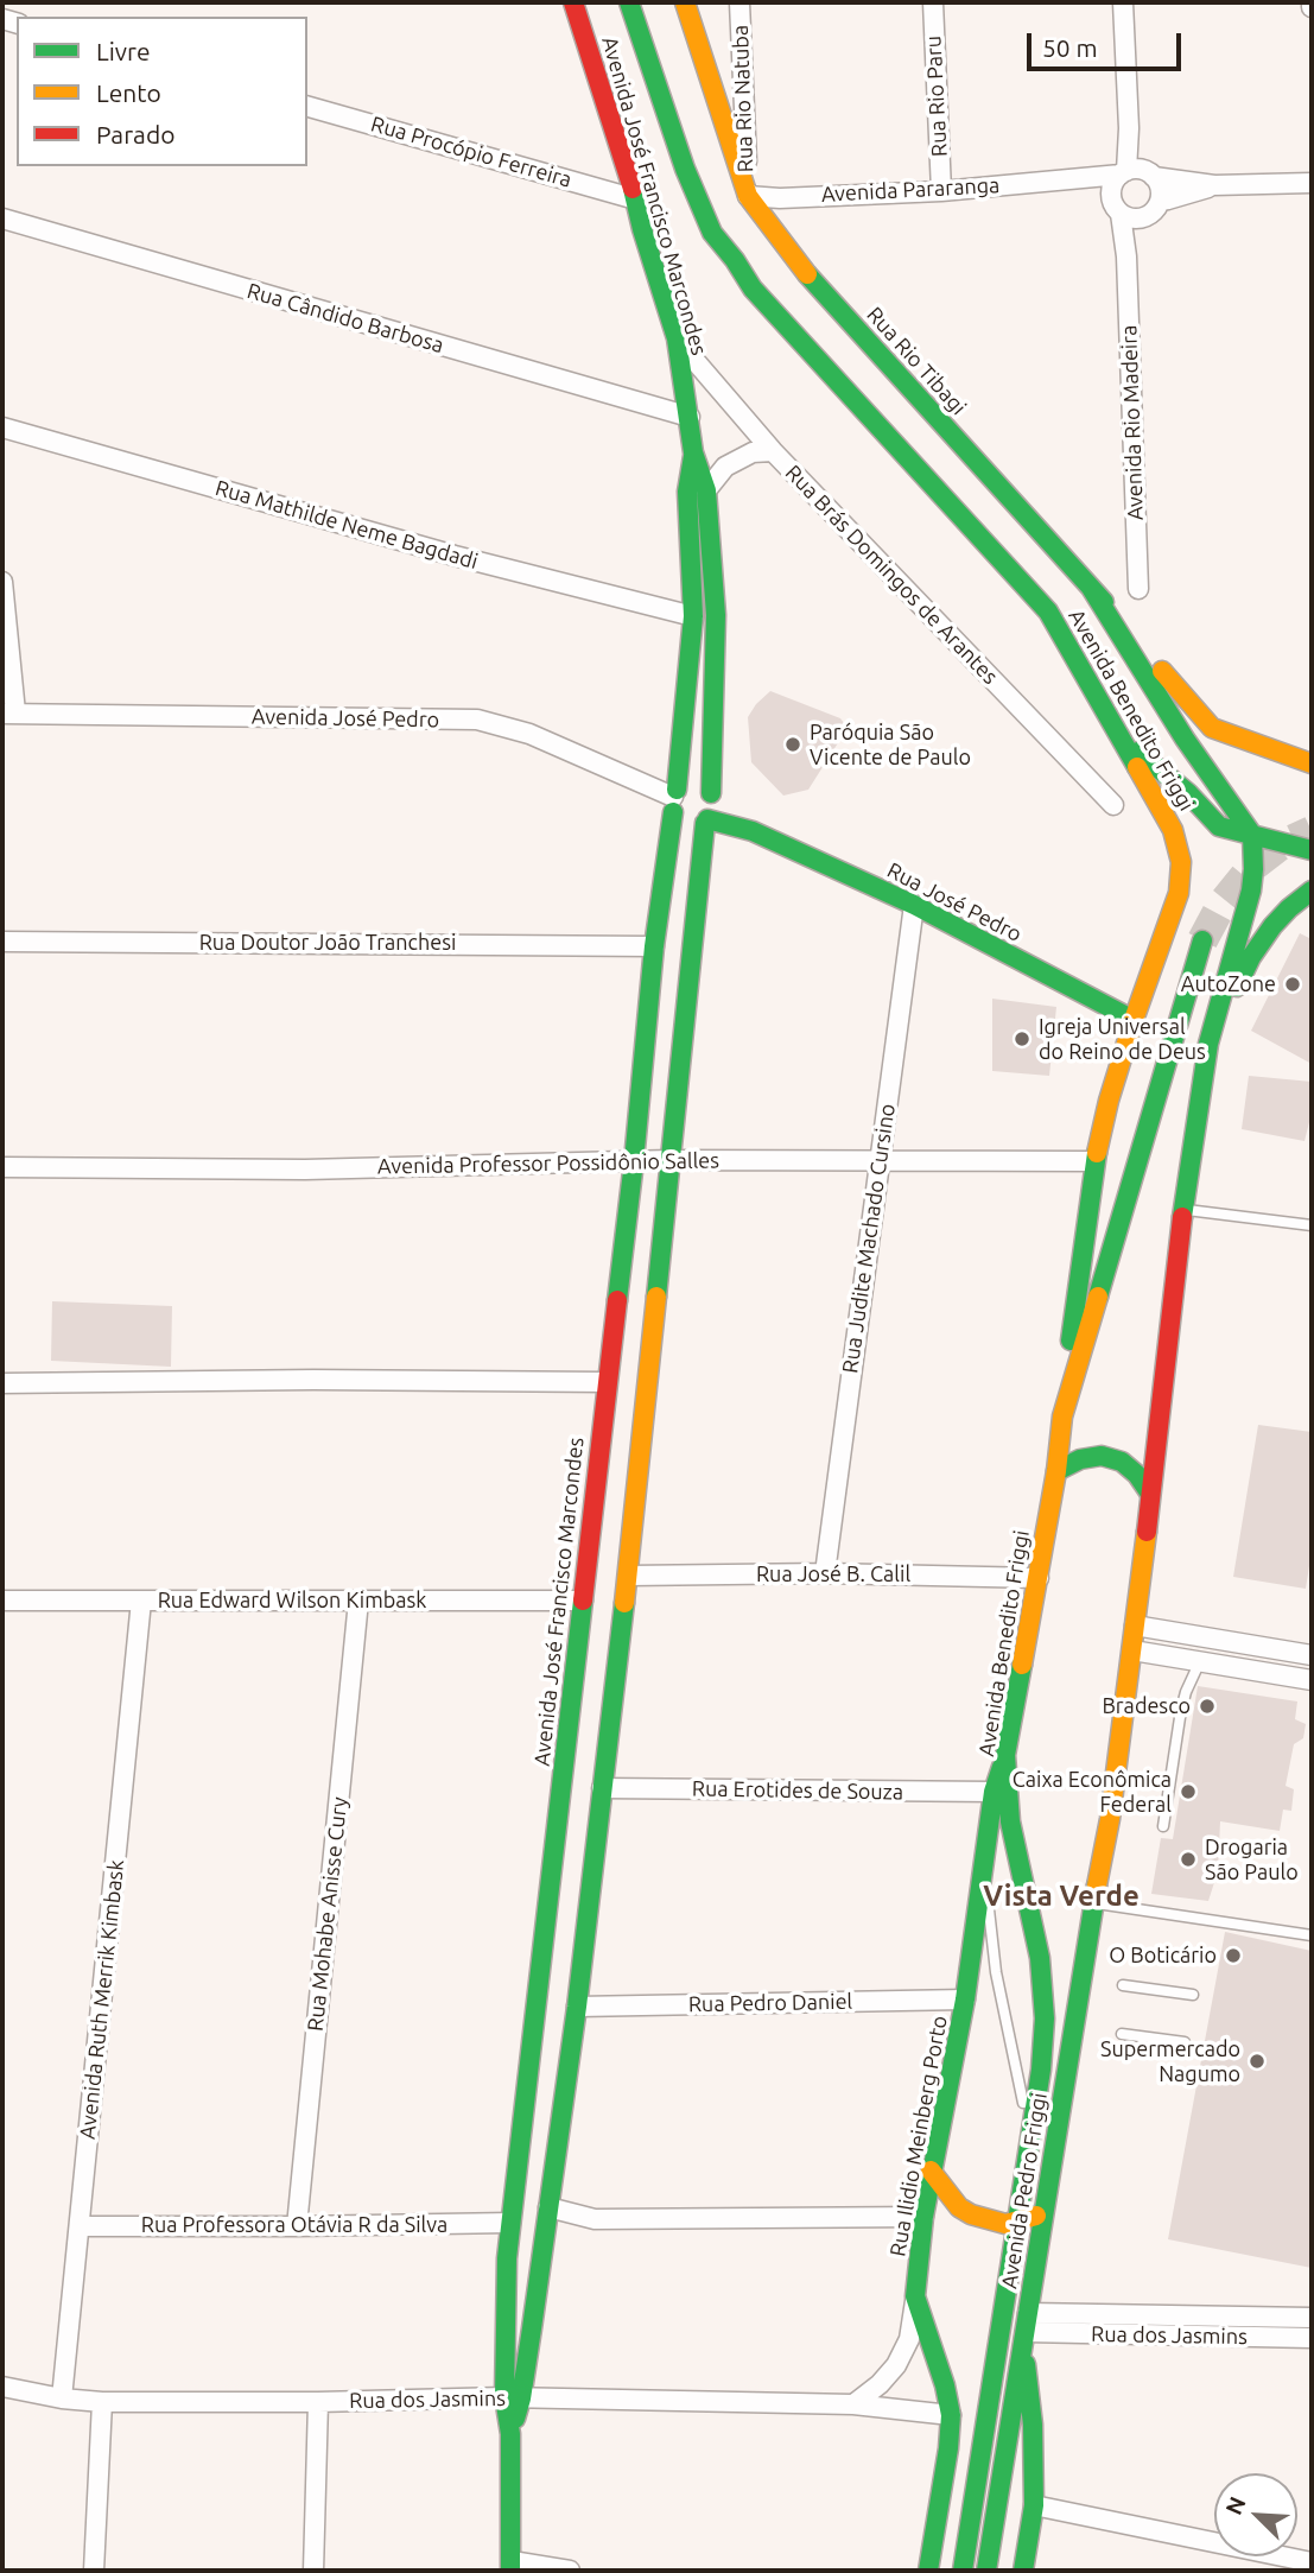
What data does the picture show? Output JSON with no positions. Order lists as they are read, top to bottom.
{
  "streets": {
    "main road": [
      "Avenida José Francisco Marcondes",
      "Rua Rio Tibagi",
      "Avenida Benedito Friggi",
      "Rua José Pedro",
      "Rua Ilidio Meinberg Porto",
      "Avenida Pedro Friggi"
    ],
    "street": [
      "Rua Rio Paru",
      "Rua Rio Natuba",
      "Rua Procópio Ferreira",
      "Avenida Pararanga",
      "Rua Cândido Barbosa",
      "Avenida Rio Madeira",
      "Rua Mathilde Neme Bagdadi",
      "Rua Brás Domingos de Arantes",
      "Avenida José Pedro",
      "Rua Doutor João Tranchesi",
      "Avenida Professor Possidônio Salles",
      "Rua Judite Machado Cursino",
      "Rua José B. Calil",
      "Rua Edward Wilson Kimbask",
      "Rua Erotides de Souza",
      "Rua Mohabe Anisse Cury",
      "Avenida Ruth Merrik Kimbask",
      "Rua Pedro Daniel",
      "Rua Professora Otávia R da Silva",
      "Rua dos Jasmins"
    ]
  },
  "crossings": [
    ["Rua Rio Paru", "Avenida Pararanga"],
    ["Rua Rio Natuba", "Avenida Pararanga"],
    ["Rua Rio Natuba", "Rua Rio Tibagi"],
    ["Rua Procópio Ferreira", "Avenida José Francisco Marcondes"],
    ["Avenida Pararanga", "Rua Rio Tibagi"],
    ["Avenida Pararanga", "Avenida Rio Madeira"],
    ["Avenida José Francisco Marcondes", "Rua Cândido Barbosa"],
    ["Avenida José Francisco Marcondes", "Rua Mathilde Neme Bagdadi"],
    ["Avenida José Francisco Marcondes", "Rua Brás Domingos de Arantes"],
    ["Avenida José Francisco Marcondes", "Avenida José Pedro"],
    ["Avenida José Francisco Marcondes", "Rua José Pedro"],
    ["Avenida José Francisco Marcondes", "Rua Doutor João Tranchesi"],
    ["Avenida José Francisco Marcondes", "Avenida Professor Possidônio Salles"],
    ["Avenida José Francisco Marcondes", "Rua Edward Wilson Kimbask"],
    ["Avenida José Francisco Marcondes", "Rua Professora Otávia R da Silva"],
    ["Avenida José Francisco Marcondes", "Rua dos Jasmins"],
    ["Avenida Benedito Friggi", "Rua José Pedro"],
    ["Avenida Benedito Friggi", "Avenida Professor Possidônio Salles"],
    ["Avenida Benedito Friggi", "Rua José B. Calil"],
    ["Avenida Benedito Friggi", "Rua Ilidio Meinberg Porto"],
    ["Avenida Benedito Friggi", "Avenida Pedro Friggi"],
    ["Avenida José Pedro", "Rua José Pedro"],
    ["Rua José Pedro", "Rua Judite Machado Cursino"],
    ["Avenida Professor Possidônio Salles", "Rua Judite Machado Cursino"],
    ["Rua Judite Machado Cursino", "Rua José B. Calil"],
    ["Rua Edward Wilson Kimbask", "Rua Mohabe Anisse Cury"],
    ["Rua Edward Wilson Kimbask", "Avenida Ruth Merrik Kimbask"],
    ["Rua Erotides de Souza", "Rua Ilidio Meinberg Porto"],
    ["Rua Mohabe Anisse Cury", "Rua Professora Otávia R da Silva"],
    ["Avenida Ruth Merrik Kimbask", "Rua Professora Otávia R da Silva"],
    ["Avenida Ruth Merrik Kimbask", "Rua dos Jasmins"],
    ["Rua Pedro Daniel", "Rua Ilidio Meinberg Porto"],
    ["Rua Ilidio Meinberg Porto", "Rua dos Jasmins"],
    ["Avenida Pedro Friggi", "Rua dos Jasmins"]
  ],
  "districts": ["Vista Verde"],
  "places": [
    "Paróquia São Vicente de Paulo",
    "AutoZone",
    "Igreja Universal do Reino de Deus",
    "Bradesco",
    "Caixa Econômica Federal",
    "Drogaria São Paulo",
    "O Boticário",
    "Supermercado Nagumo"
  ],
  "legend": ["Livre", "Lento", "Parado"],
  "scale_bar": "50 m",
  "north": "top left"
}
